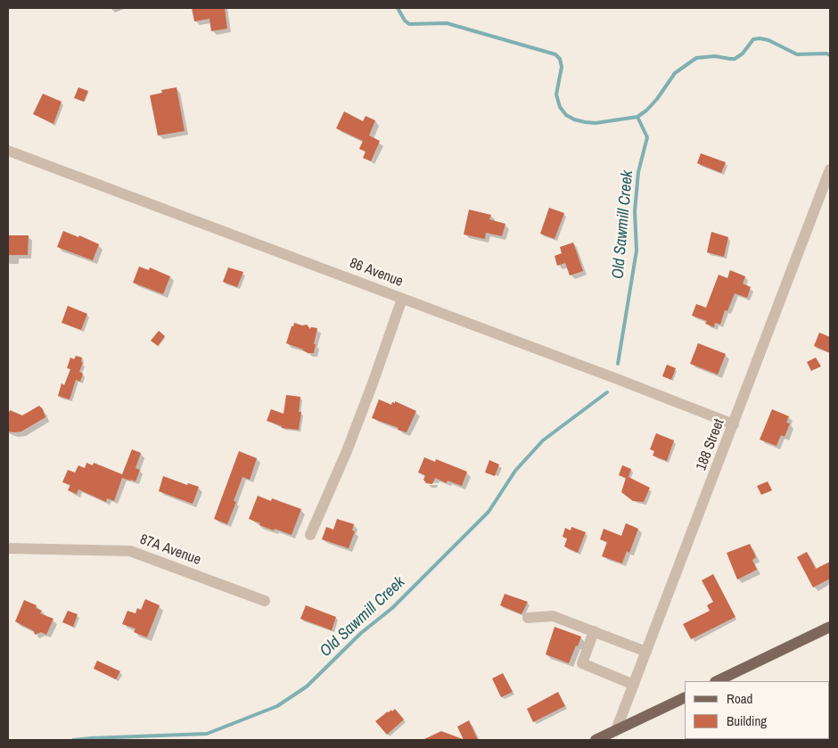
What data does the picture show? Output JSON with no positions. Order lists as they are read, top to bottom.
{
  "streets": {
    "street": ["86 Avenue", "188 Street", "87A Avenue"]
  },
  "crossings": [
    ["86 Avenue", "188 Street"]
  ],
  "water": ["Old Sawmill Creek"],
  "legend": ["Road", "Building"]
}
